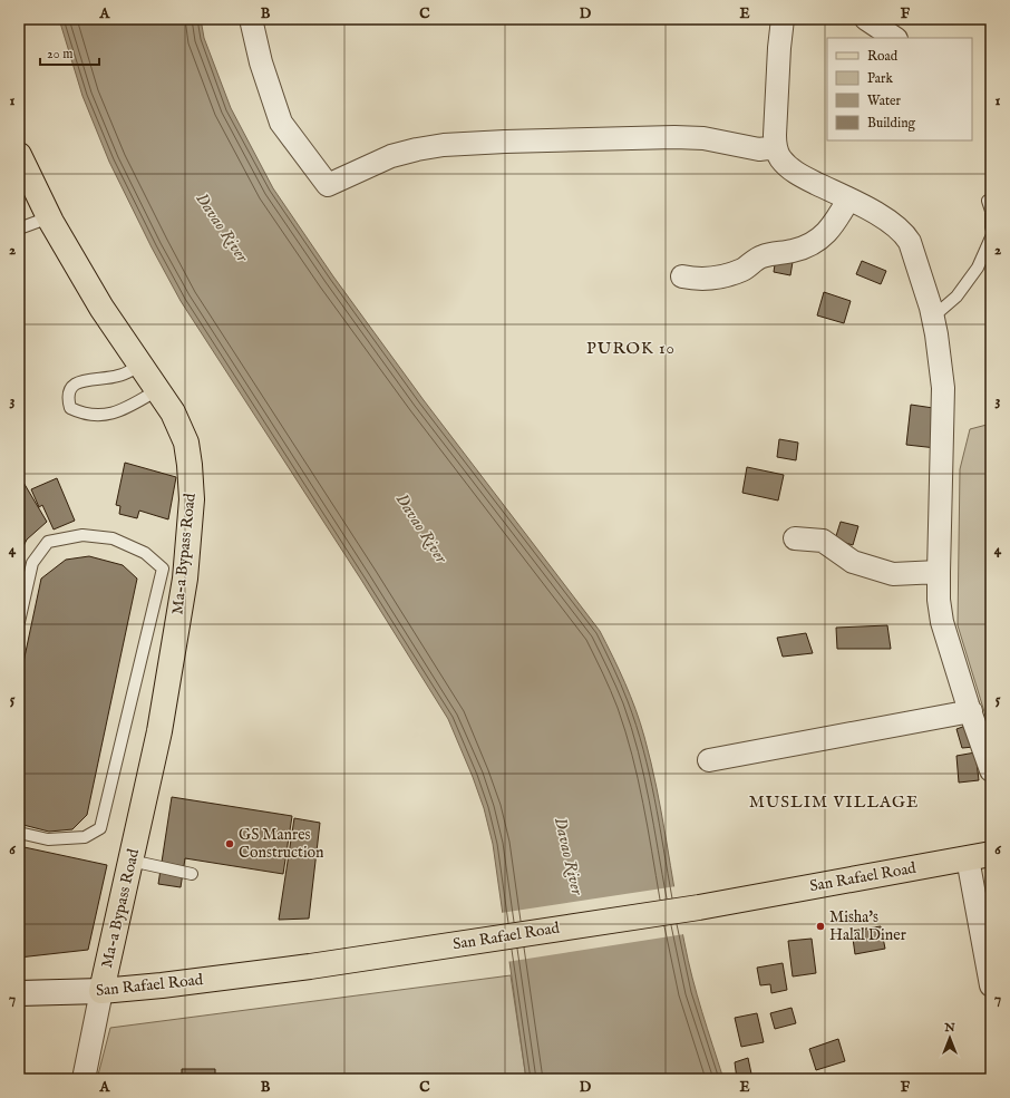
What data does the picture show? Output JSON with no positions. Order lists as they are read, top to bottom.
{
  "streets": {
    "main road": ["Ma-a Bypass Road", "San Rafael Road"]
  },
  "crossings": [
    ["Ma-a Bypass Road", "San Rafael Road"]
  ],
  "districts": ["PUROK 10", "MUSLIM VILLAGE"],
  "water": ["Davao River"],
  "places": ["GS Manres Construction", "Misha's Halal Diner"],
  "legend": [
    "Road",
    "Park",
    "Water",
    "Building"
  ],
  "scale_bar": "20 m",
  "north": "top",
  "grid": {
    "columns": [
      "A",
      "B",
      "C",
      "D",
      "E",
      "F"
    ],
    "rows": [
      "1",
      "2",
      "3",
      "4",
      "5",
      "6",
      "7"
    ]
  }
}
